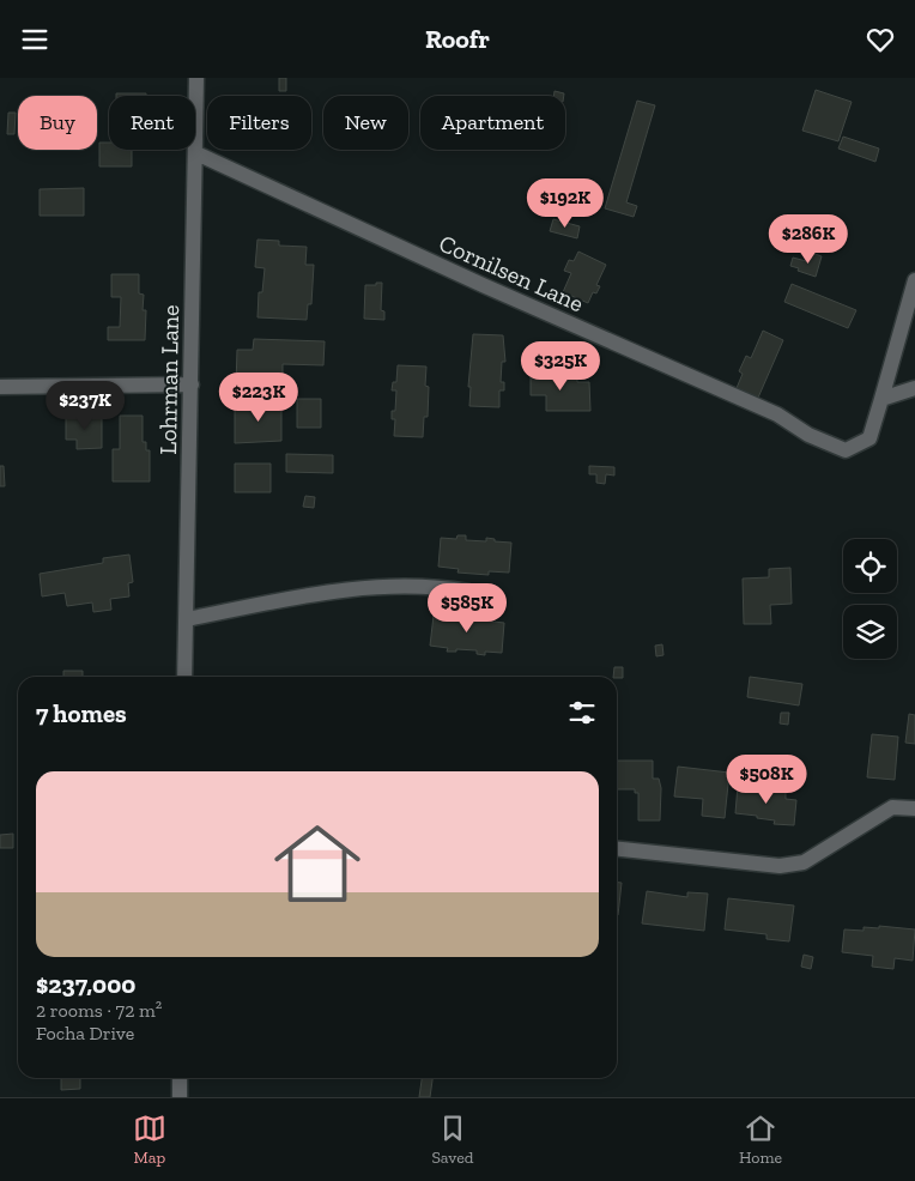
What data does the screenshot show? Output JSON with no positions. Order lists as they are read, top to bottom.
{
  "streets": {
    "street": ["Cornilsen Lane", "Lohrman Lane"]
  },
  "crossings": [
    ["Cornilsen Lane", "Lohrman Lane"]
  ],
  "page": {
    "header": "Roofr",
    "chip": [
      "Buy",
      "Rent",
      "Filters",
      "New",
      "Apartment"
    ],
    "price": [
      "$192K",
      "$286K",
      "$325K",
      "$223K",
      "$237K",
      "$585K",
      "$508K"
    ],
    "heading": "7 homes",
    "list": [
      {
        "name": "$237,000",
        "note": "2 rooms · 72 m² · Focha Drive"
      }
    ],
    "tabs": ["Map", "Saved", "Home"]
  }
}
